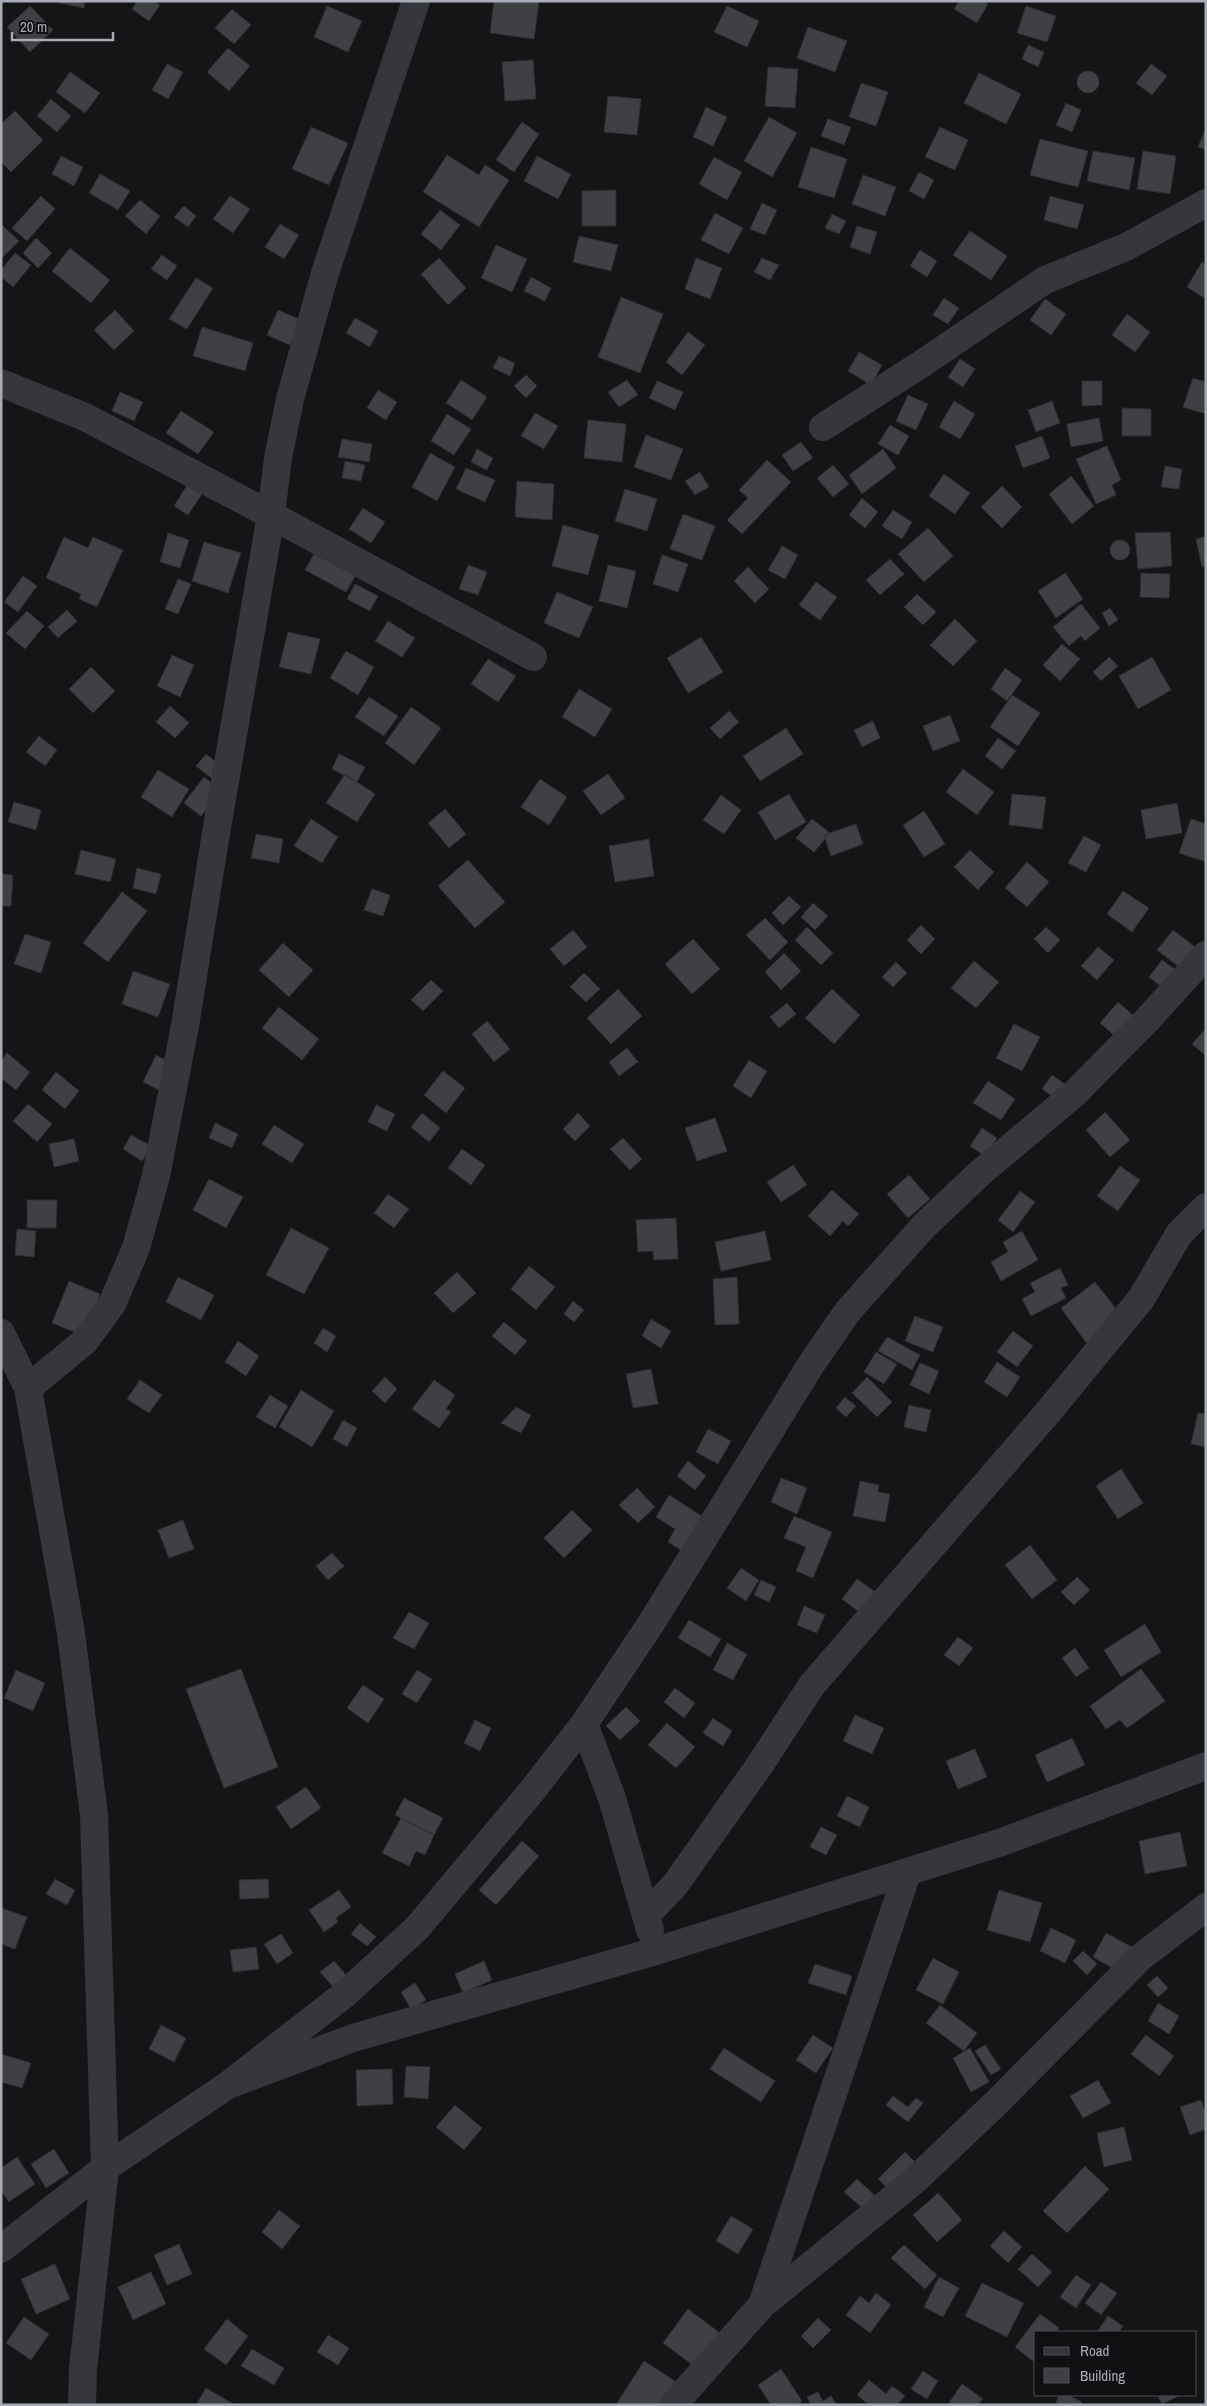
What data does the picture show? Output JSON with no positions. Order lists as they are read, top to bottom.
{
  "legend": ["Road", "Building"],
  "scale_bar": "20 m"
}
